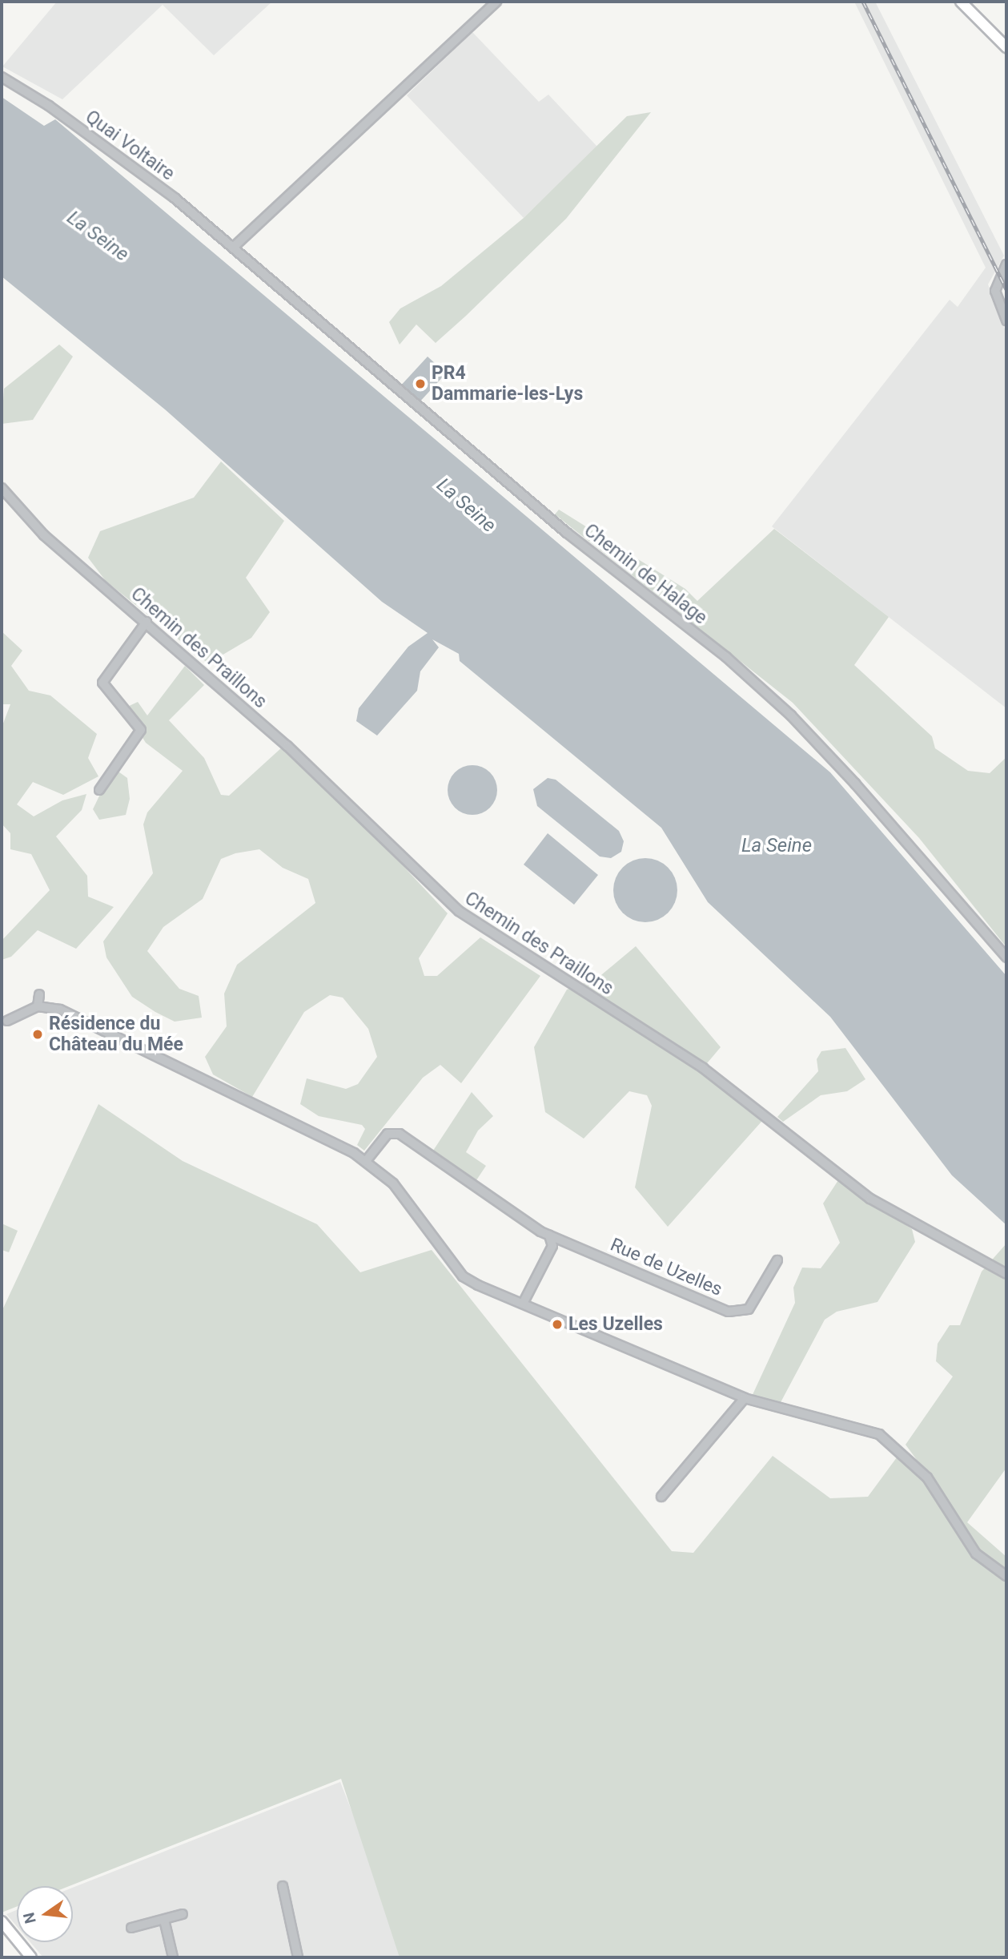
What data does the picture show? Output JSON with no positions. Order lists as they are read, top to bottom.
{
  "streets": {
    "street": [
      "Quai Voltaire",
      "Chemin de Halage",
      "Chemin des Praillons",
      "Rue de Uzelles"
    ]
  },
  "crossings": [
    ["Quai Voltaire", "Chemin de Halage"]
  ],
  "water": ["La Seine"],
  "places": ["PR4 Dammarie-les-Lys", "Résidence du Château du Mée", "Les Uzelles"],
  "north": "left"
}
